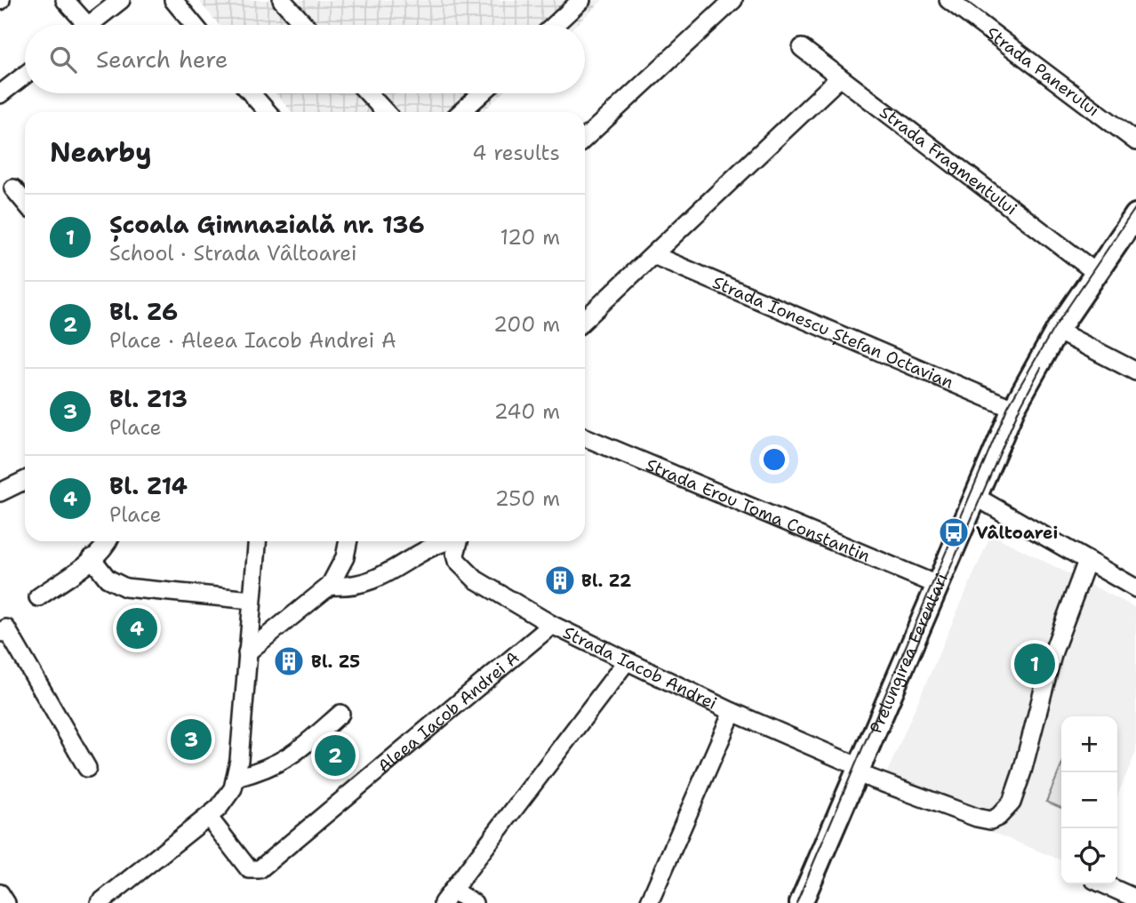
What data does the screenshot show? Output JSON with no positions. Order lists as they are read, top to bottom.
{
  "streets": {
    "main road": ["Prelungirea Ferentari"],
    "street": [
      "Strada Panerului",
      "Strada Fragmentului",
      "Strada Ionescu Ștefan Octavian",
      "Strada Erou Toma Constantin",
      "Strada Iacob Andrei",
      "Aleea Iacob Andrei A"
    ]
  },
  "crossings": [
    ["Strada Fragmentului", "Prelungirea Ferentari"],
    ["Strada Ionescu Ștefan Octavian", "Prelungirea Ferentari"],
    ["Strada Erou Toma Constantin", "Prelungirea Ferentari"],
    ["Prelungirea Ferentari", "Strada Iacob Andrei"],
    ["Strada Iacob Andrei", "Aleea Iacob Andrei A"]
  ],
  "places": {
    "bus stop": ["Vâltoarei"],
    "building": ["Bl. Z2", "Bl. Z5"]
  },
  "page": {
    "search": "Search here",
    "heading": ["Nearby", "4 results"],
    "list": [
      {
        "mark": "1",
        "name": "Școala Gimnazială nr. 136",
        "note": "School · Strada Vâltoarei",
        "value": "120 m"
      },
      {
        "mark": "2",
        "name": "Bl. Z6",
        "note": "Place · Aleea Iacob Andrei A",
        "value": "200 m"
      },
      {
        "mark": "3",
        "name": "Bl. Z13",
        "note": "Place",
        "value": "240 m"
      },
      {
        "mark": "4",
        "name": "Bl. Z14",
        "note": "Place",
        "value": "250 m"
      }
    ],
    "pins": [
      "4",
      "1",
      "3",
      "2"
    ],
    "map_buttons": ["+", "−"]
  }
}
